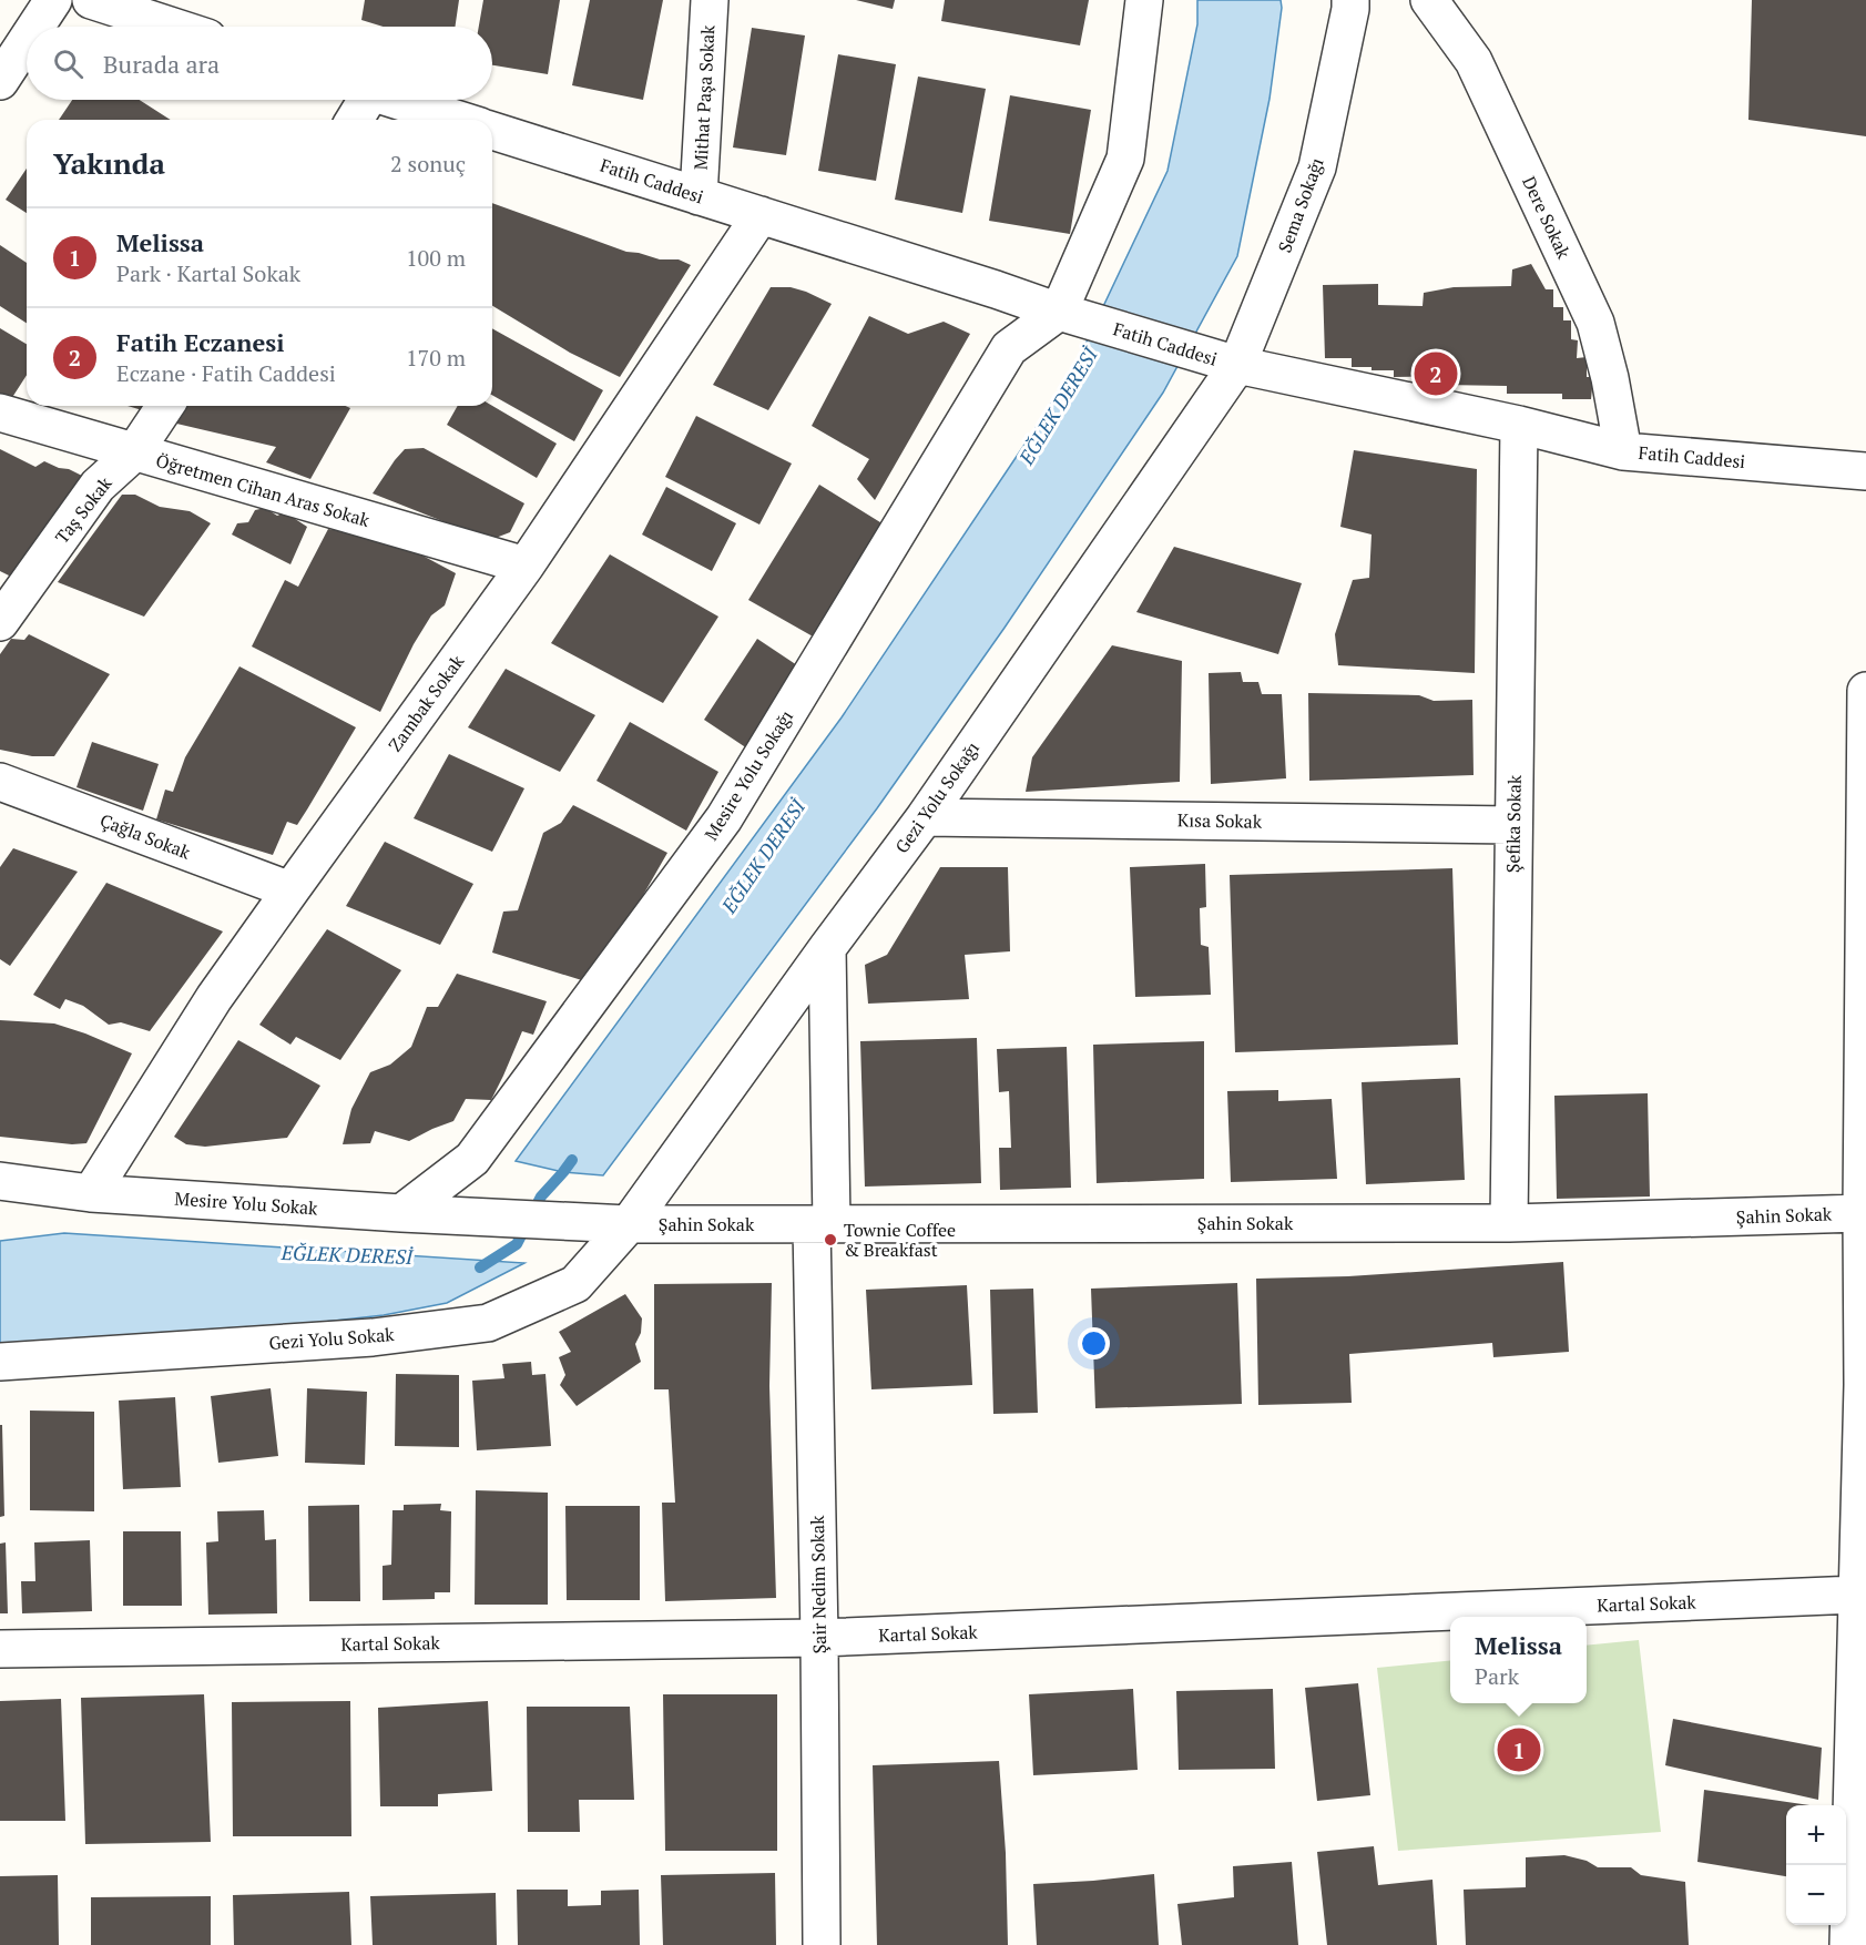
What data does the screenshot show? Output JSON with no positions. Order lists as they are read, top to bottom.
{
  "streets": {
    "street": [
      "Mithat Paşa Sokak",
      "Fatih Caddesi",
      "Sema Sokağı",
      "Dere Sokak",
      "Öğretmen Cihan Aras Sokak",
      "Taş Sokak",
      "Zambak Sokak",
      "Mesire Yolu Sokağı",
      "Gezi Yolu Sokağı",
      "Kısa Sokak",
      "Şefika Sokak",
      "Çağla Sokak",
      "Mesire Yolu Sokak",
      "Şahin Sokak",
      "Gezi Yolu Sokak",
      "Şair Nedim Sokak",
      "Kartal Sokak"
    ]
  },
  "crossings": [
    ["Mithat Paşa Sokak", "Fatih Caddesi"],
    ["Fatih Caddesi", "Sema Sokağı"],
    ["Fatih Caddesi", "Dere Sokak"],
    ["Fatih Caddesi", "Zambak Sokak"],
    ["Fatih Caddesi", "Mesire Yolu Sokağı"],
    ["Fatih Caddesi", "Gezi Yolu Sokağı"],
    ["Fatih Caddesi", "Şefika Sokak"],
    ["Sema Sokağı", "Gezi Yolu Sokağı"],
    ["Öğretmen Cihan Aras Sokak", "Taş Sokak"],
    ["Öğretmen Cihan Aras Sokak", "Zambak Sokak"],
    ["Zambak Sokak", "Çağla Sokak"],
    ["Zambak Sokak", "Mesire Yolu Sokak"],
    ["Mesire Yolu Sokağı", "Mesire Yolu Sokak"],
    ["Gezi Yolu Sokağı", "Kısa Sokak"],
    ["Gezi Yolu Sokağı", "Mesire Yolu Sokak"],
    ["Gezi Yolu Sokağı", "Şahin Sokak"],
    ["Gezi Yolu Sokağı", "Gezi Yolu Sokak"],
    ["Gezi Yolu Sokağı", "Şair Nedim Sokak"],
    ["Kısa Sokak", "Şefika Sokak"],
    ["Şefika Sokak", "Şahin Sokak"],
    ["Mesire Yolu Sokak", "Şahin Sokak"],
    ["Mesire Yolu Sokak", "Gezi Yolu Sokak"],
    ["Şahin Sokak", "Gezi Yolu Sokak"],
    ["Şahin Sokak", "Şair Nedim Sokak"],
    ["Şair Nedim Sokak", "Kartal Sokak"]
  ],
  "water": ["EĞLEK DERESİ"],
  "places": ["Townie Coffee & Breakfast"],
  "page": {
    "search": "Burada ara",
    "heading": ["Yakında", "2 sonuç"],
    "list": [
      {
        "mark": "1",
        "name": "Melissa",
        "note": "Park · Kartal Sokak",
        "value": "100 m"
      },
      {
        "mark": "2",
        "name": "Fatih Eczanesi",
        "note": "Eczane · Fatih Caddesi",
        "value": "170 m"
      }
    ],
    "pins": ["2", "1"],
    "popup": ["Melissa", "Park"],
    "map_buttons": ["+", "−"]
  }
}
